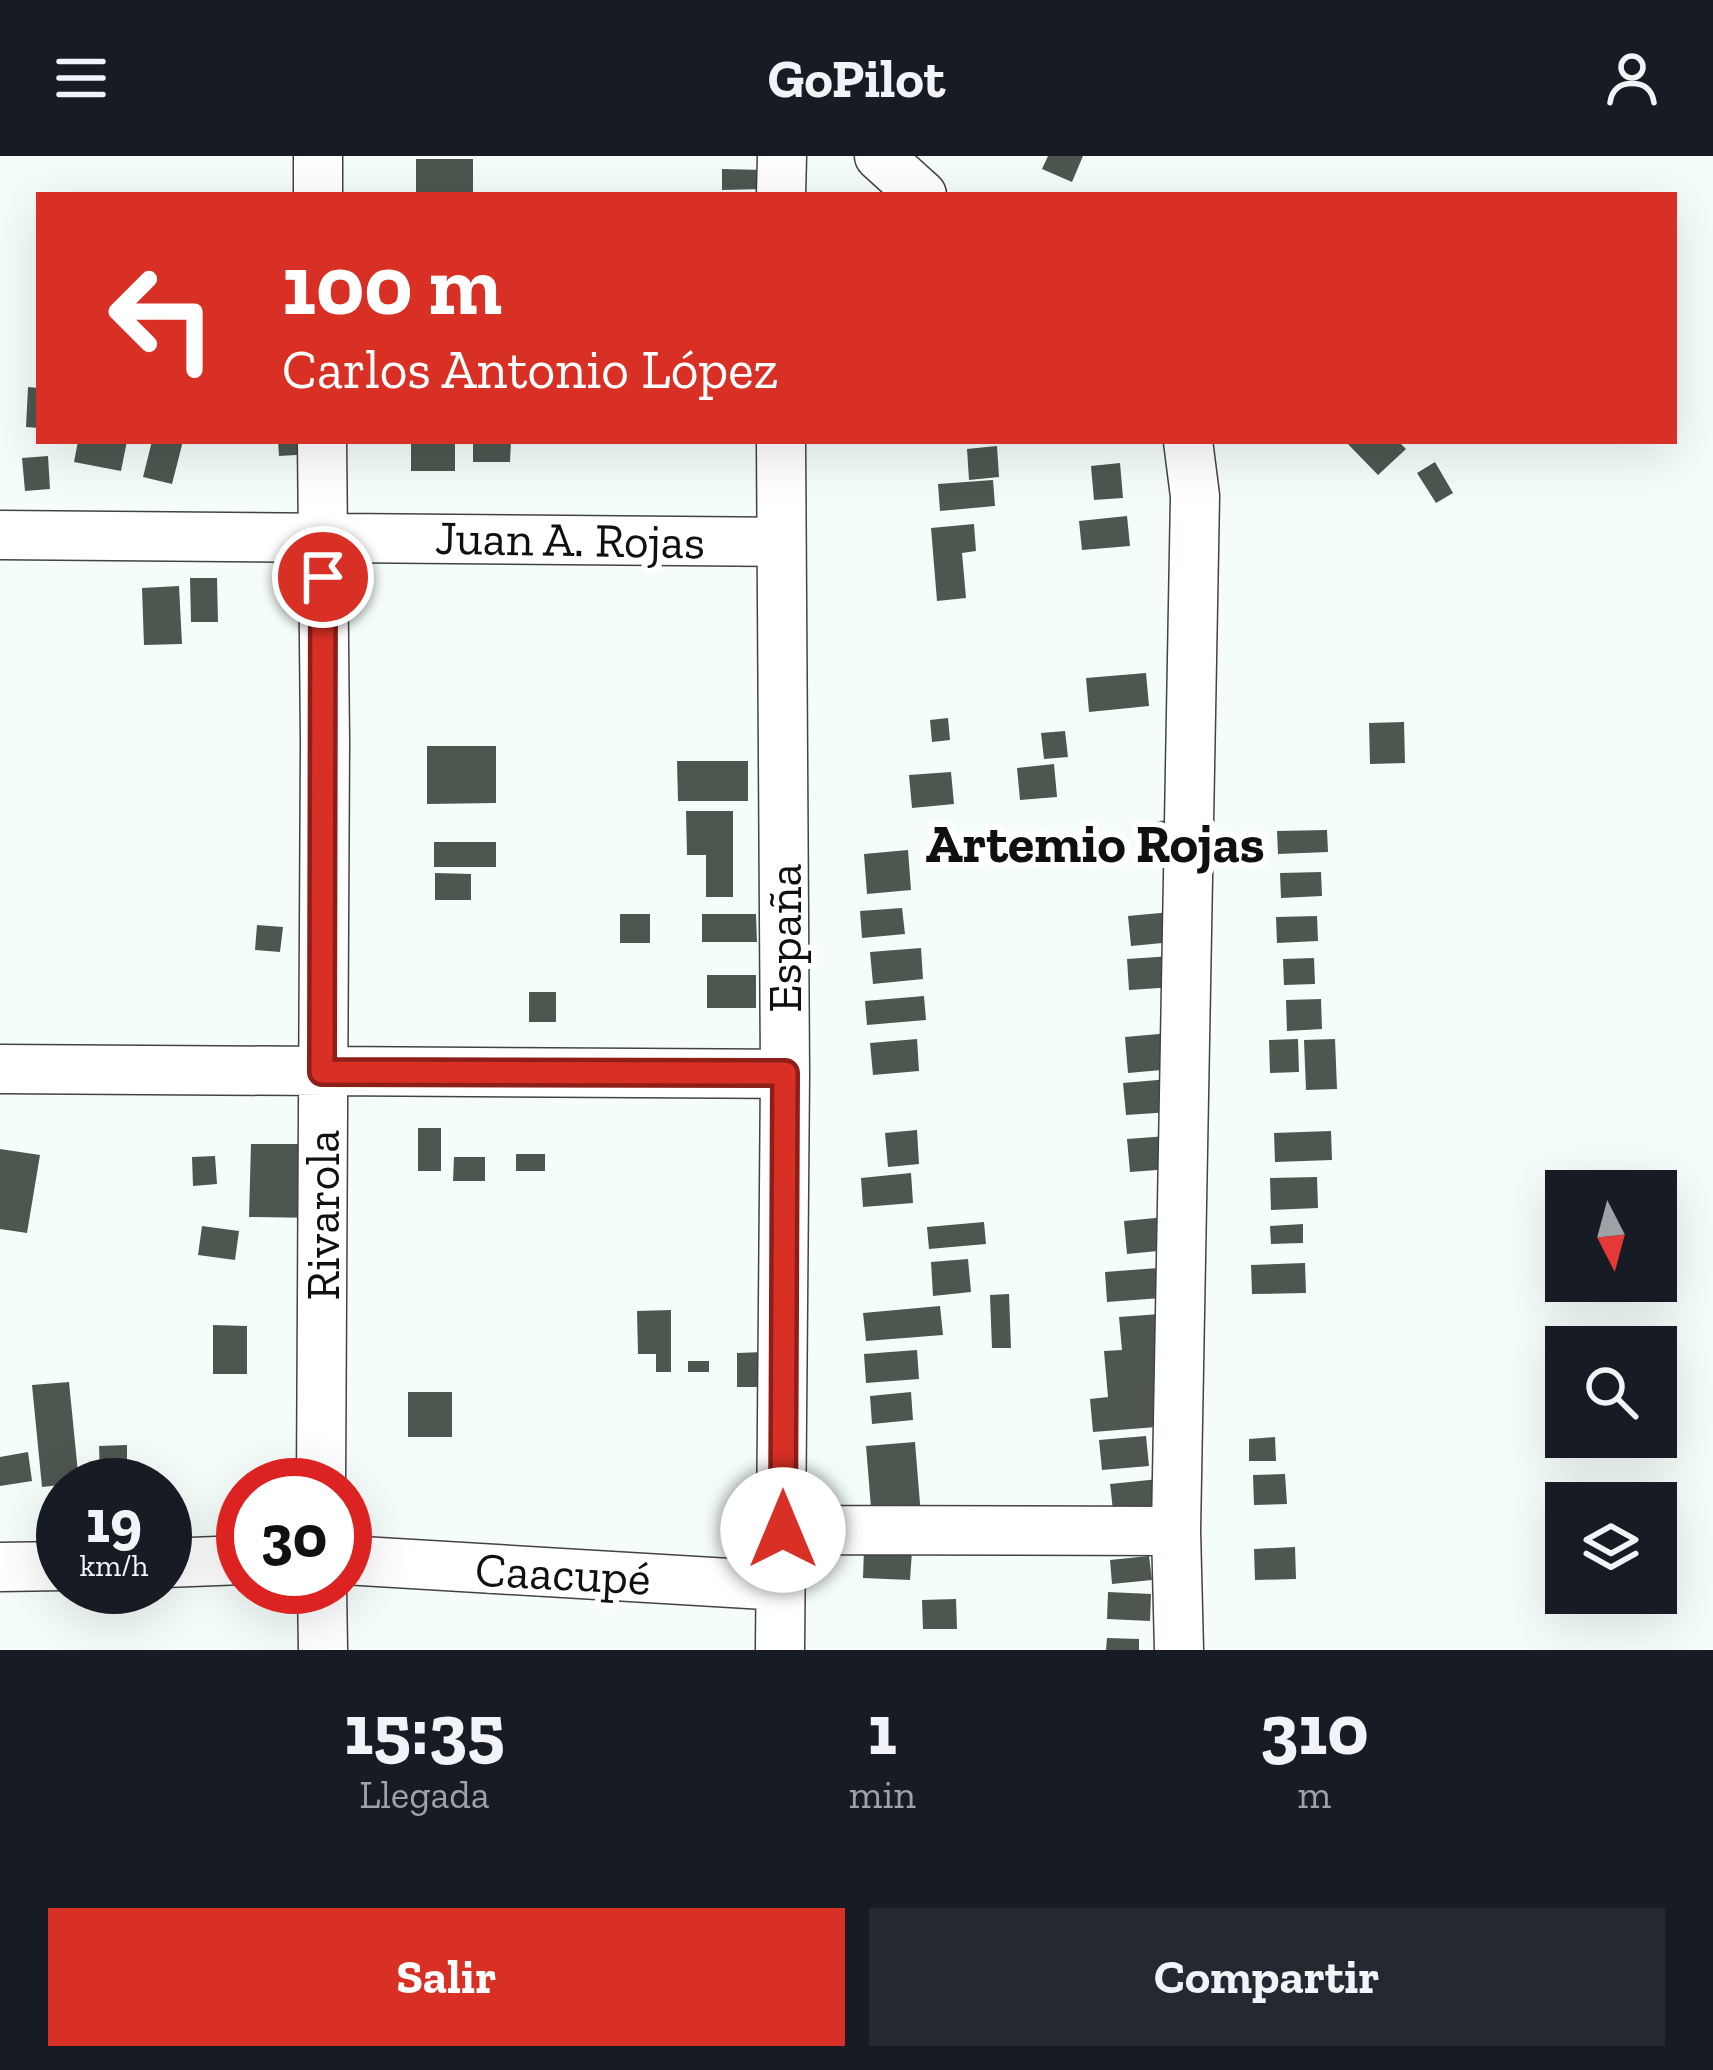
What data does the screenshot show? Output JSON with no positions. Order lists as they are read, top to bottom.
{
  "streets": {
    "street": [
      "Juan A. Rojas",
      "España",
      "Rivarola",
      "Caacupé"
    ]
  },
  "crossings": [
    ["Juan A. Rojas", "España"],
    ["Juan A. Rojas", "Rivarola"],
    ["España", "Caacupé"]
  ],
  "districts": ["Artemio Rojas"],
  "north": "bottom",
  "page": {
    "header": "GoPilot",
    "turn": ["100 m", "Carlos Antonio López"],
    "speed": "19 km/h",
    "limit": "30",
    "eta": [
      "15:35",
      "Llegada",
      "1",
      "min",
      "310",
      "m"
    ],
    "buttons": ["Salir", "Compartir"]
  }
}
